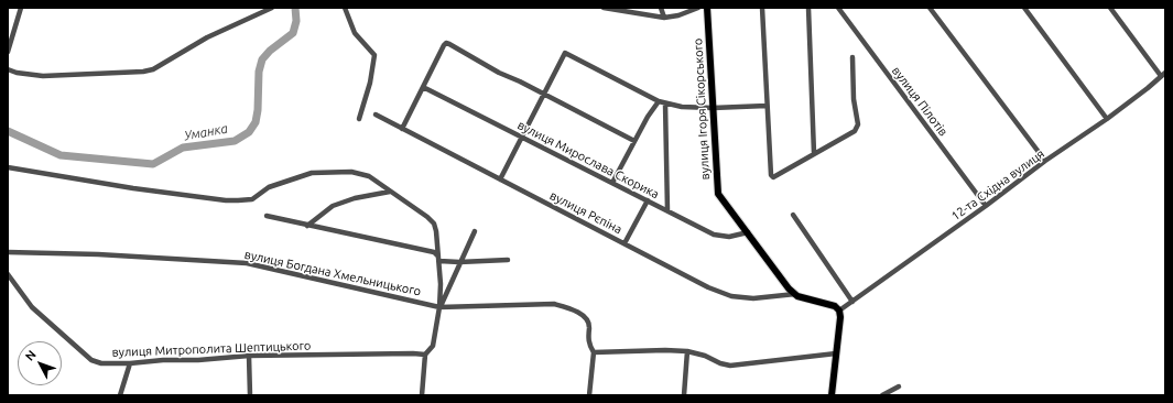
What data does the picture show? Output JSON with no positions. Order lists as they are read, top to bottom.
{
  "streets": {
    "main road": ["вулиця Ігоря Сікорського"],
    "street": [
      "вулиця Пілотів",
      "вулиця Мирослава Скорика",
      "12-та Східна вулиця",
      "вулиця Рєпіна",
      "вулиця Богдана Хмельницького",
      "вулиця Митрополита Шептицького"
    ]
  },
  "crossings": [
    ["вулиця Пілотів", "12-та Східна вулиця"],
    ["вулиця Ігоря Сікорського", "вулиця Мирослава Скорика"],
    ["вулиця Ігоря Сікорського", "вулиця Рєпіна"]
  ],
  "water": ["Уманка"],
  "north": "top left"
}
